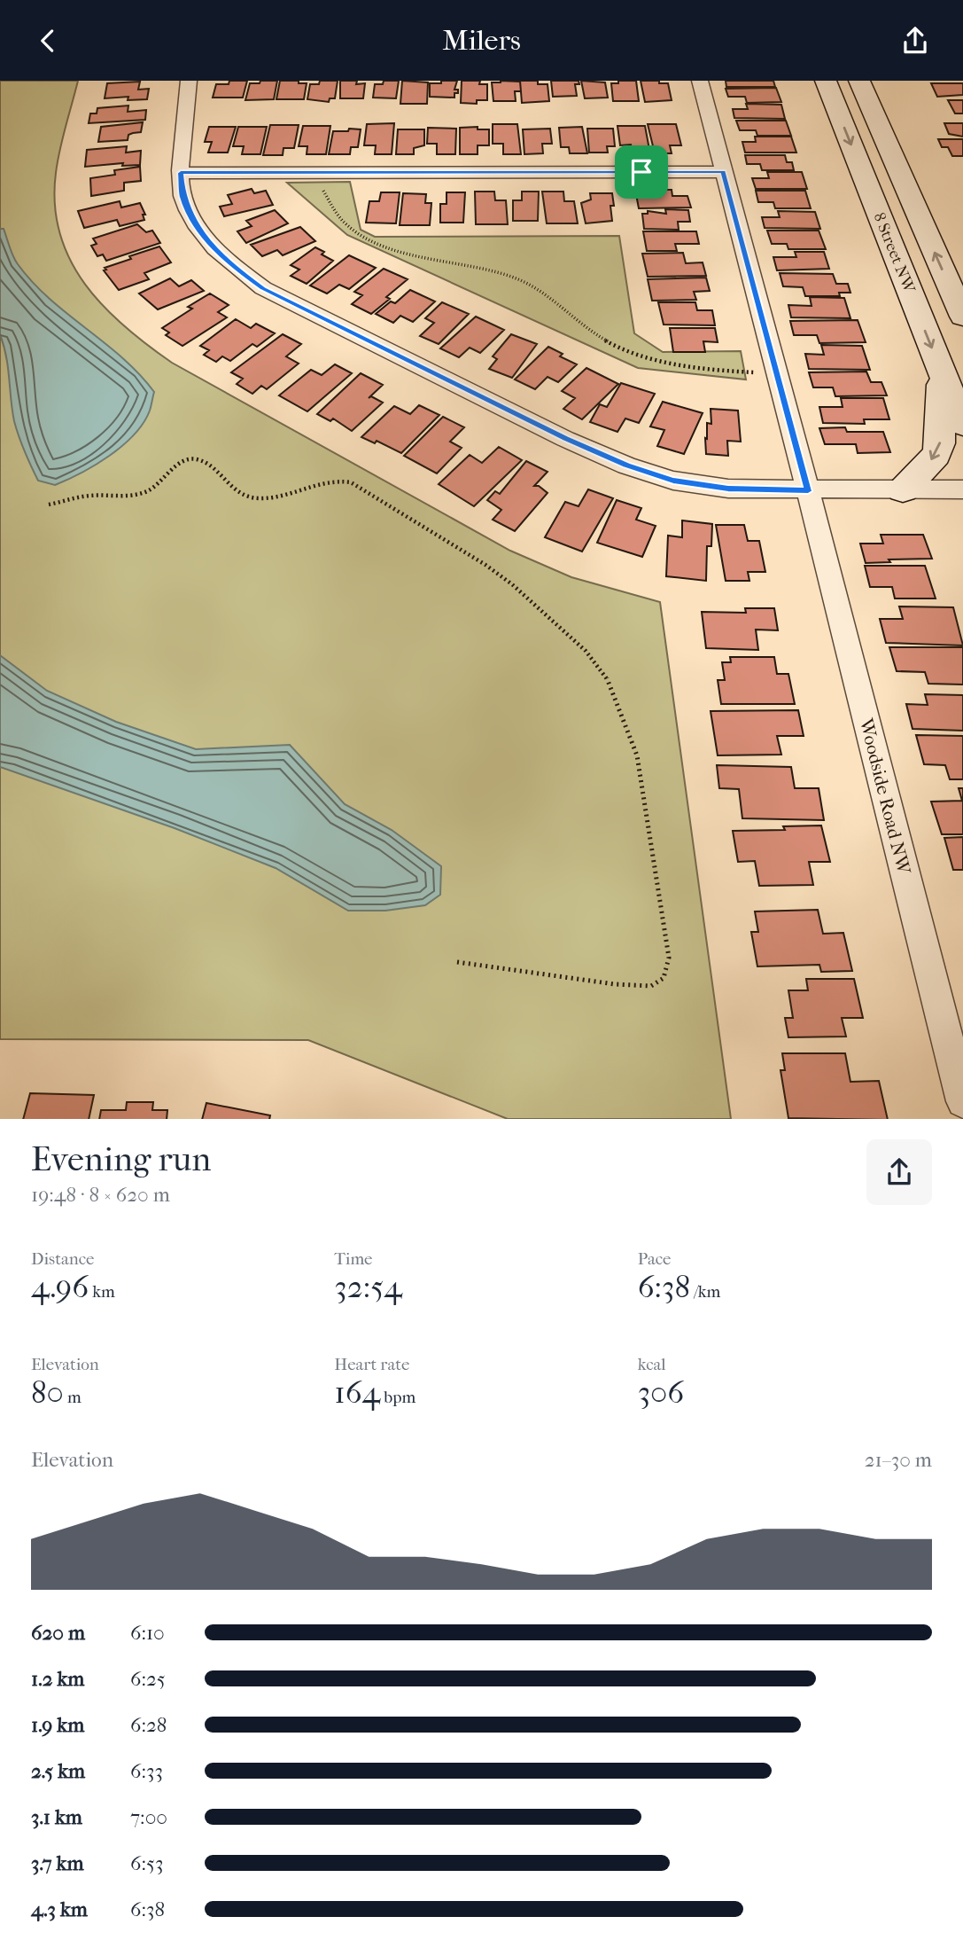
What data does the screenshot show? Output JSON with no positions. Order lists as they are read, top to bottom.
{
  "streets": {
    "main road": ["8 Street NW"],
    "street": ["Woodside Road NW"]
  },
  "page": {
    "header": "Milers",
    "heading": ["Evening run", "19:48 · 8 × 620 m"],
    "stats": [
      ["Distance", "4.96 km"],
      ["Time", "32:54"],
      ["Pace", "6:38 /km"],
      ["Elevation", "80 m"],
      ["Heart rate", "164 bpm"],
      ["kcal", "306"]
    ],
    "chart": ["Elevation", "21–30 m"],
    "list": [
      {
        "name": "620 m",
        "note": "6:10"
      },
      {
        "name": "1.2 km",
        "note": "6:25"
      },
      {
        "name": "1.9 km",
        "note": "6:28"
      },
      {
        "name": "2.5 km",
        "note": "6:33"
      },
      {
        "name": "3.1 km",
        "note": "7:00"
      },
      {
        "name": "3.7 km",
        "note": "6:53"
      },
      {
        "name": "4.3 km",
        "note": "6:38"
      }
    ]
  }
}
